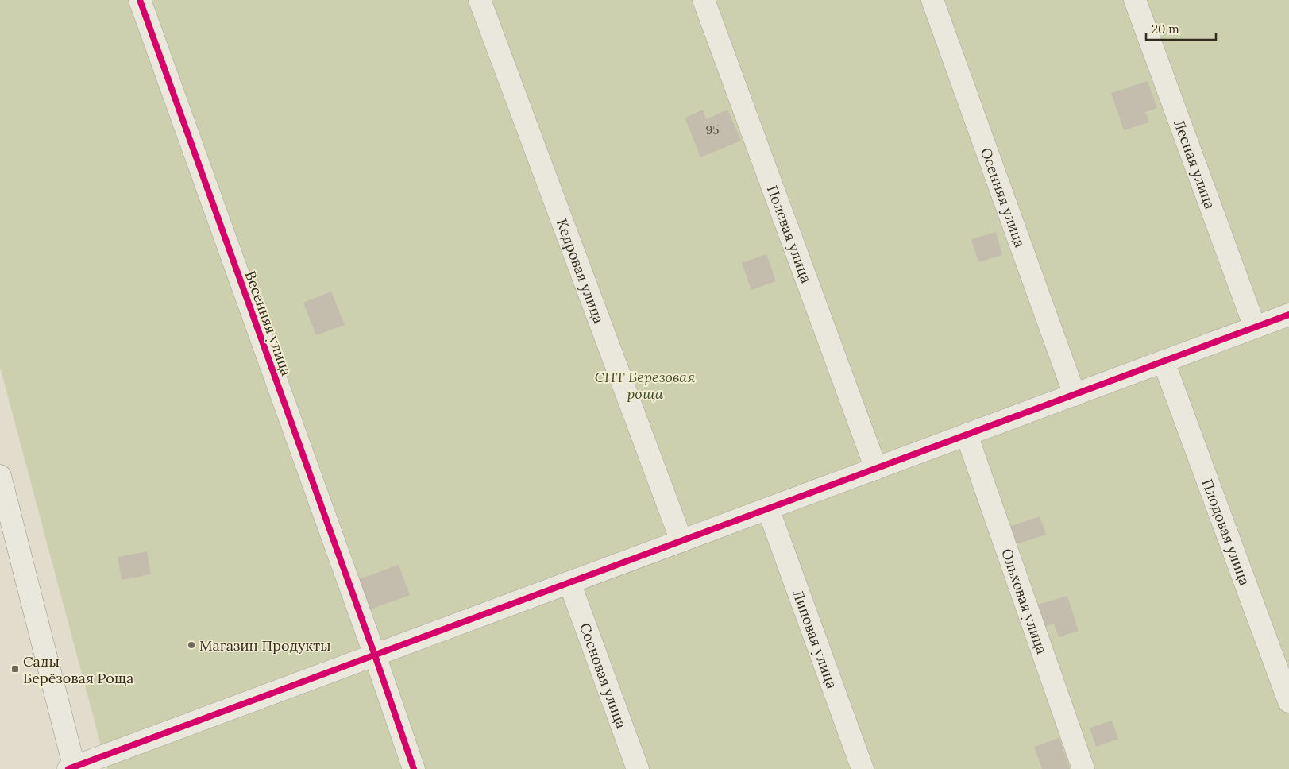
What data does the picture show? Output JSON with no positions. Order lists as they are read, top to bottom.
{
  "streets": {
    "street": [
      "Лесная улица",
      "Осенняя улица",
      "Полевая улица",
      "Кедровая улица",
      "Весенняя улица",
      "Плодовая улица",
      "Ольховая улица",
      "Липовая улица",
      "Сосновая улица"
    ]
  },
  "parks": ["СНТ Березовая роща"],
  "places": {
    "other": ["Магазин Продукты"],
    "transit": ["Сады Берёзовая Роща"]
  },
  "house_numbers": ["95"],
  "scale_bar": "20 m"
}
